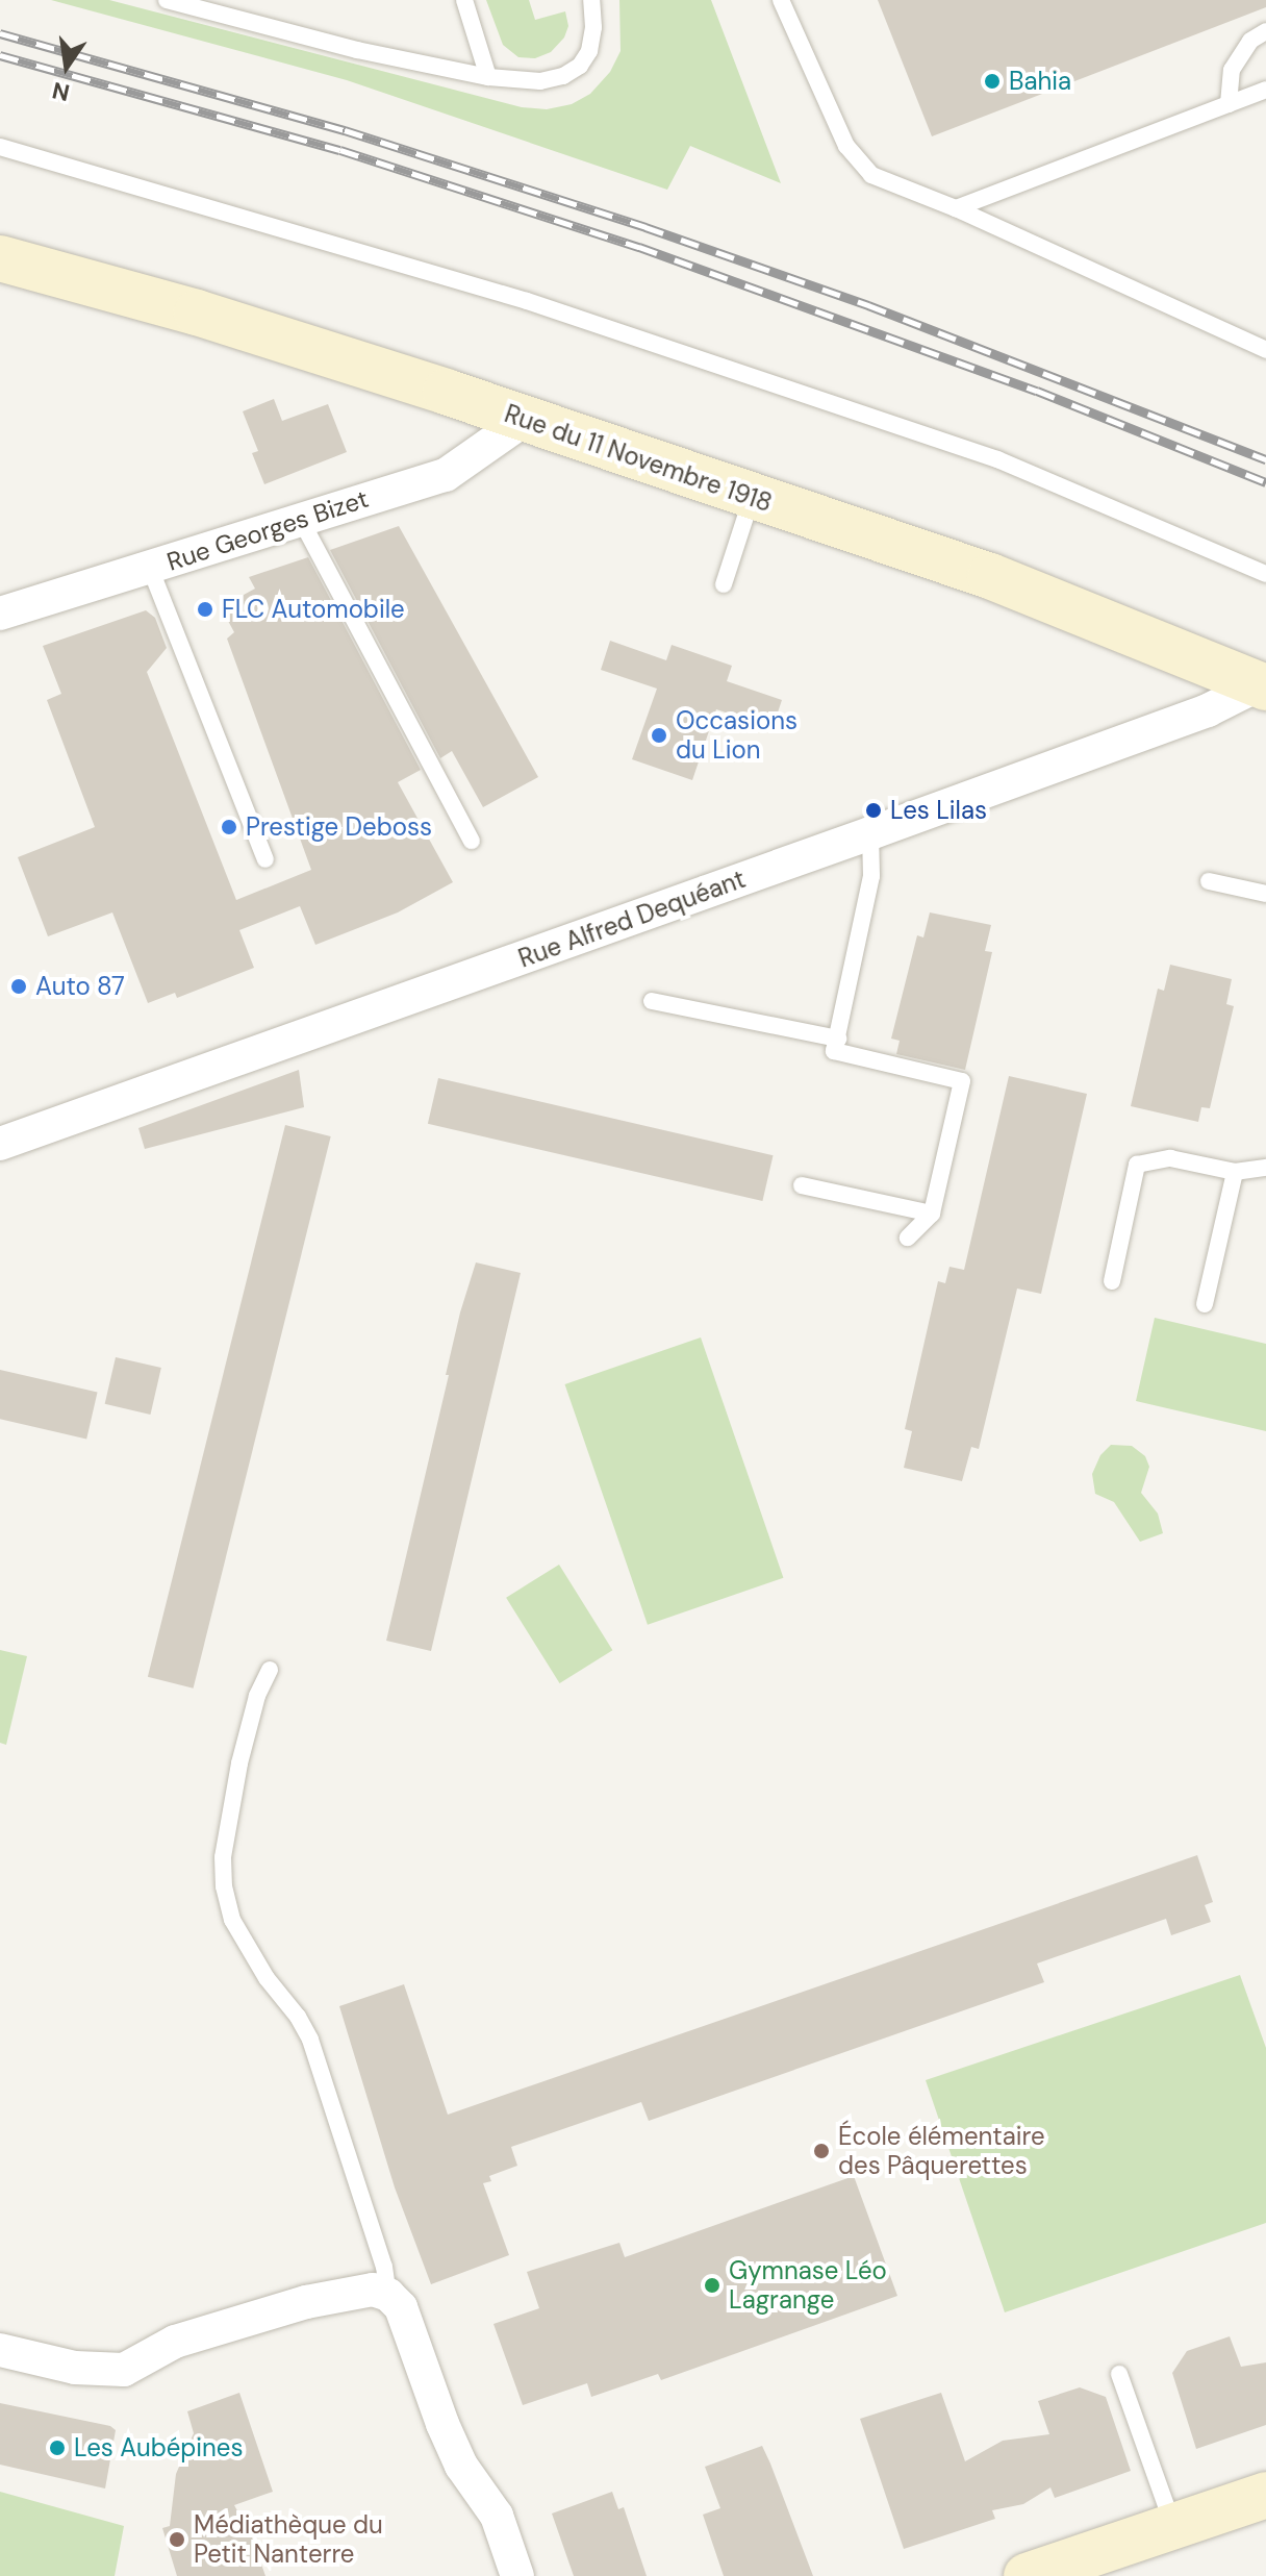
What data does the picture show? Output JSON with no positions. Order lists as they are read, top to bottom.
{
  "streets": {
    "street": ["Rue du 11 Novembre 1918", "Rue Georges Bizet", "Rue Alfred Dequéant"]
  },
  "crossings": [
    ["Rue du 11 Novembre 1918", "Rue Georges Bizet"],
    ["Rue du 11 Novembre 1918", "Rue Alfred Dequéant"]
  ],
  "places": [
    "Bahia",
    "FLC Automobile",
    "Occasions du Lion",
    "Les Lilas",
    "Prestige Deboss",
    "Auto 87",
    "École élémentaire des Pâquerettes",
    "Gymnase Léo Lagrange",
    "Les Aubépines",
    "Médiathèque du Petit Nanterre"
  ],
  "north": "bottom"
}
